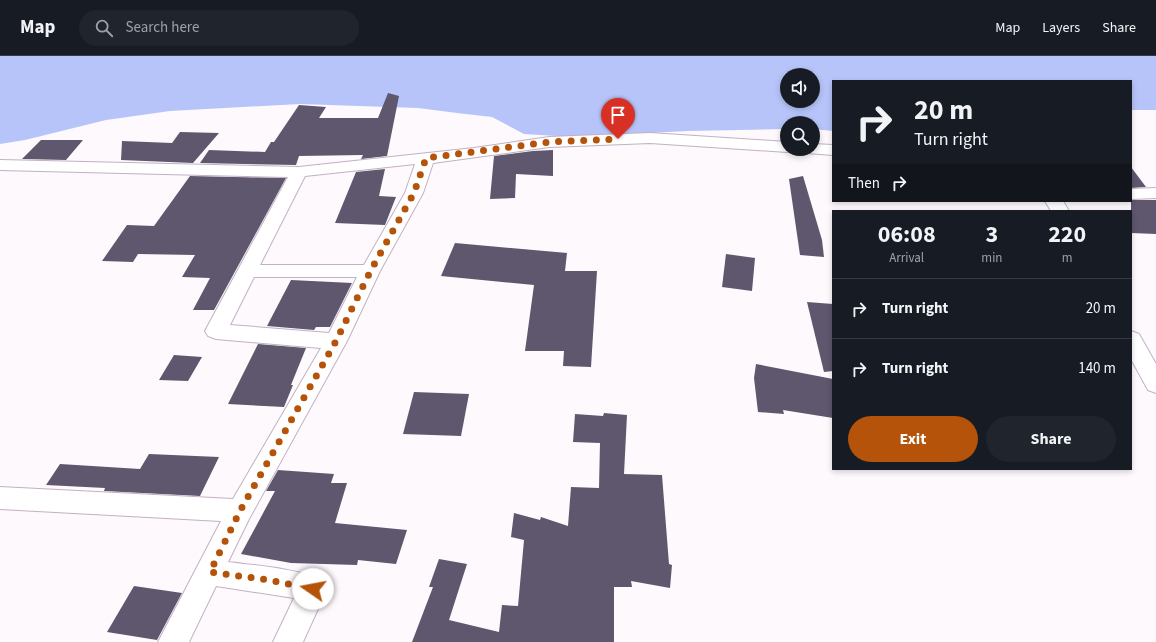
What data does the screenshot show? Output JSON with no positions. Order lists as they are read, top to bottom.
{
  "page": {
    "header": "Map",
    "search": "Search here",
    "nav": ["Map", "Layers", "Share"],
    "turn": ["20 m", "Turn right"],
    "then": "Then",
    "eta": [
      "06:08",
      "Arrival",
      "3",
      "min",
      "220",
      "m"
    ],
    "list": [
      {
        "name": "Turn right",
        "value": "20 m"
      },
      {
        "name": "Turn right",
        "value": "140 m"
      }
    ],
    "buttons": ["Exit", "Share"]
  }
}
